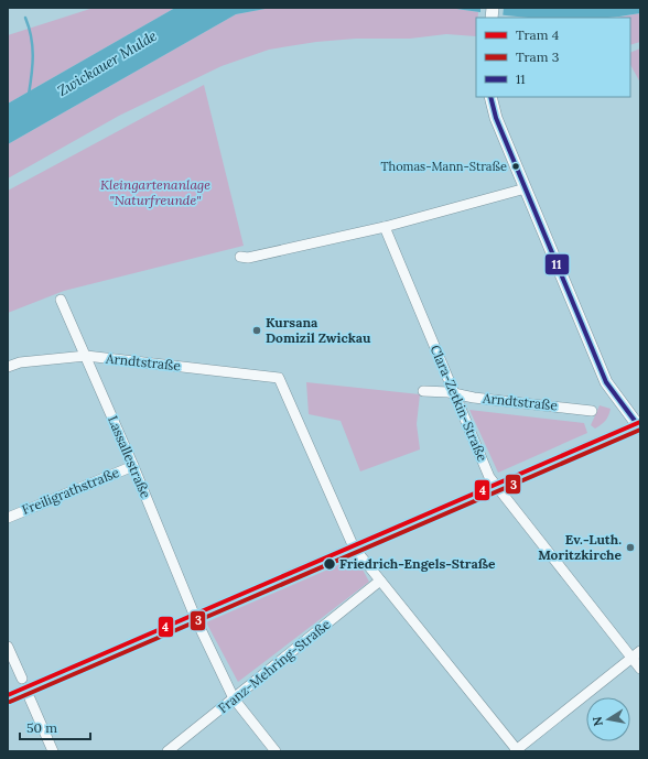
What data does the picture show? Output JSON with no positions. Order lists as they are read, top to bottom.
{
  "streets": {
    "street": [
      "Arndtstraße",
      "Clara-Zetkin-Straße",
      "Lassallestraße",
      "Freiligrathstraße",
      "Franz-Mehring-Straße"
    ]
  },
  "crossings": [
    ["Arndtstraße", "Clara-Zetkin-Straße"],
    ["Arndtstraße", "Lassallestraße"],
    ["Lassallestraße", "Freiligrathstraße"]
  ],
  "water": ["Zwickauer Mulde"],
  "parks": ["Kleingartenanlage \"Naturfreunde\""],
  "places": [
    "Thomas-Mann-Straße",
    "Kursana Domizil Zwickau",
    "Ev.-Luth. Moritzkirche",
    "Friedrich-Engels-Straße"
  ],
  "lines": ["transit line 11", "tram line 4", "tram line 3"],
  "legend": ["Tram 4", "Tram 3", "11"],
  "scale_bar": "50 m",
  "north": "left"
}
